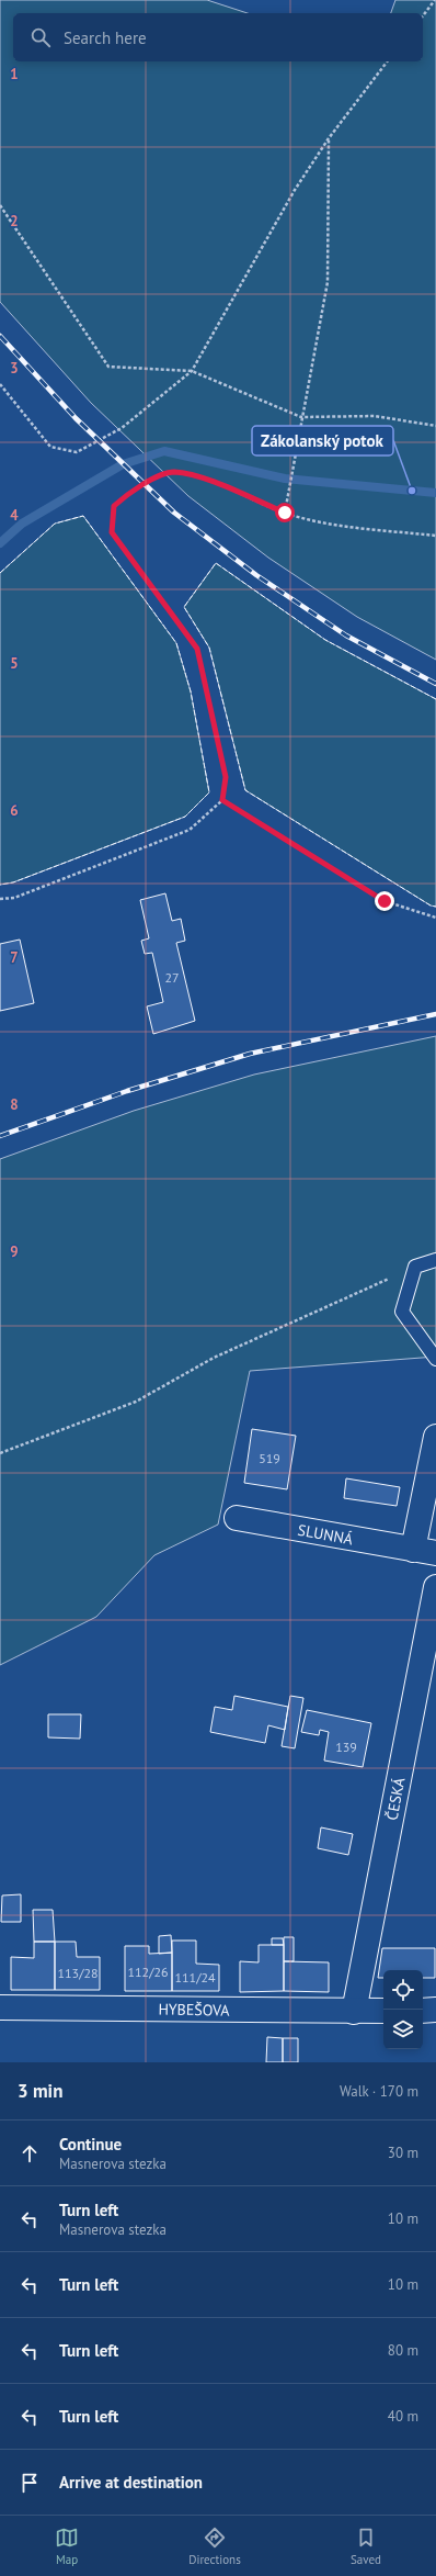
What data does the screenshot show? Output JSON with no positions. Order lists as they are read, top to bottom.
{
  "streets": {
    "street": ["SLUNNÁ", "ČESKÁ", "HYBEŠOVA"]
  },
  "crossings": [
    ["ČESKÁ", "HYBEŠOVA"]
  ],
  "places": ["Zákolanský potok"],
  "house_numbers": [
    "27",
    "519",
    "139",
    "112/26",
    "113/28",
    "111/24"
  ],
  "page": {
    "search": "Search here",
    "heading": ["3 min", "Walk · 170 m"],
    "list": [
      ["Continue", "Masnerova stezka", "30 m"],
      ["Turn left", "Masnerova stezka", "10 m"],
      ["Turn left", "10 m"],
      ["Turn left", "80 m"],
      ["Turn left", "40 m"],
      "Arrive at destination"
    ],
    "nav": ["Map", "Directions", "Saved"]
  },
  "grid": {
    "rows": [
      "1",
      "2",
      "3",
      "4",
      "5",
      "6",
      "7",
      "8",
      "9"
    ]
  }
}
